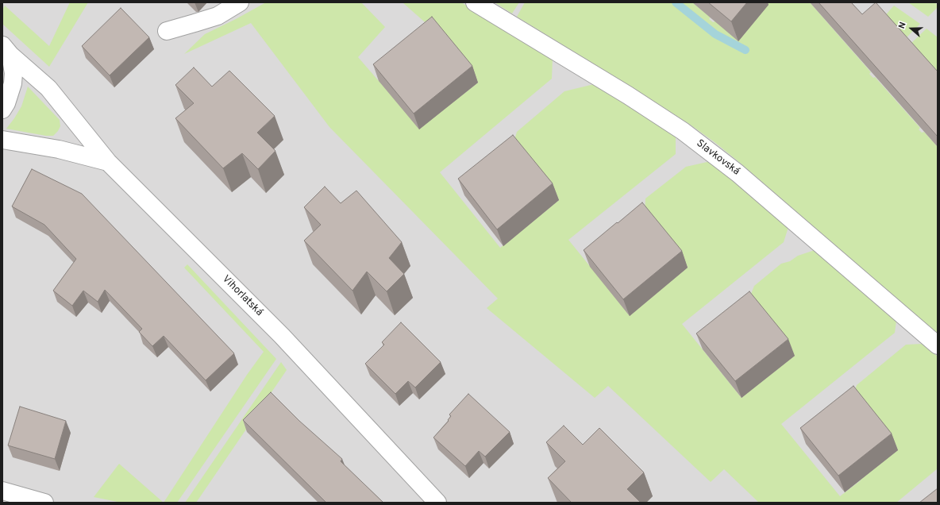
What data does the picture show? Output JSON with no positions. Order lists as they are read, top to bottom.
{
  "streets": {
    "street": ["Slavkovská", "Vihorlatská"]
  },
  "north": "left"
}
